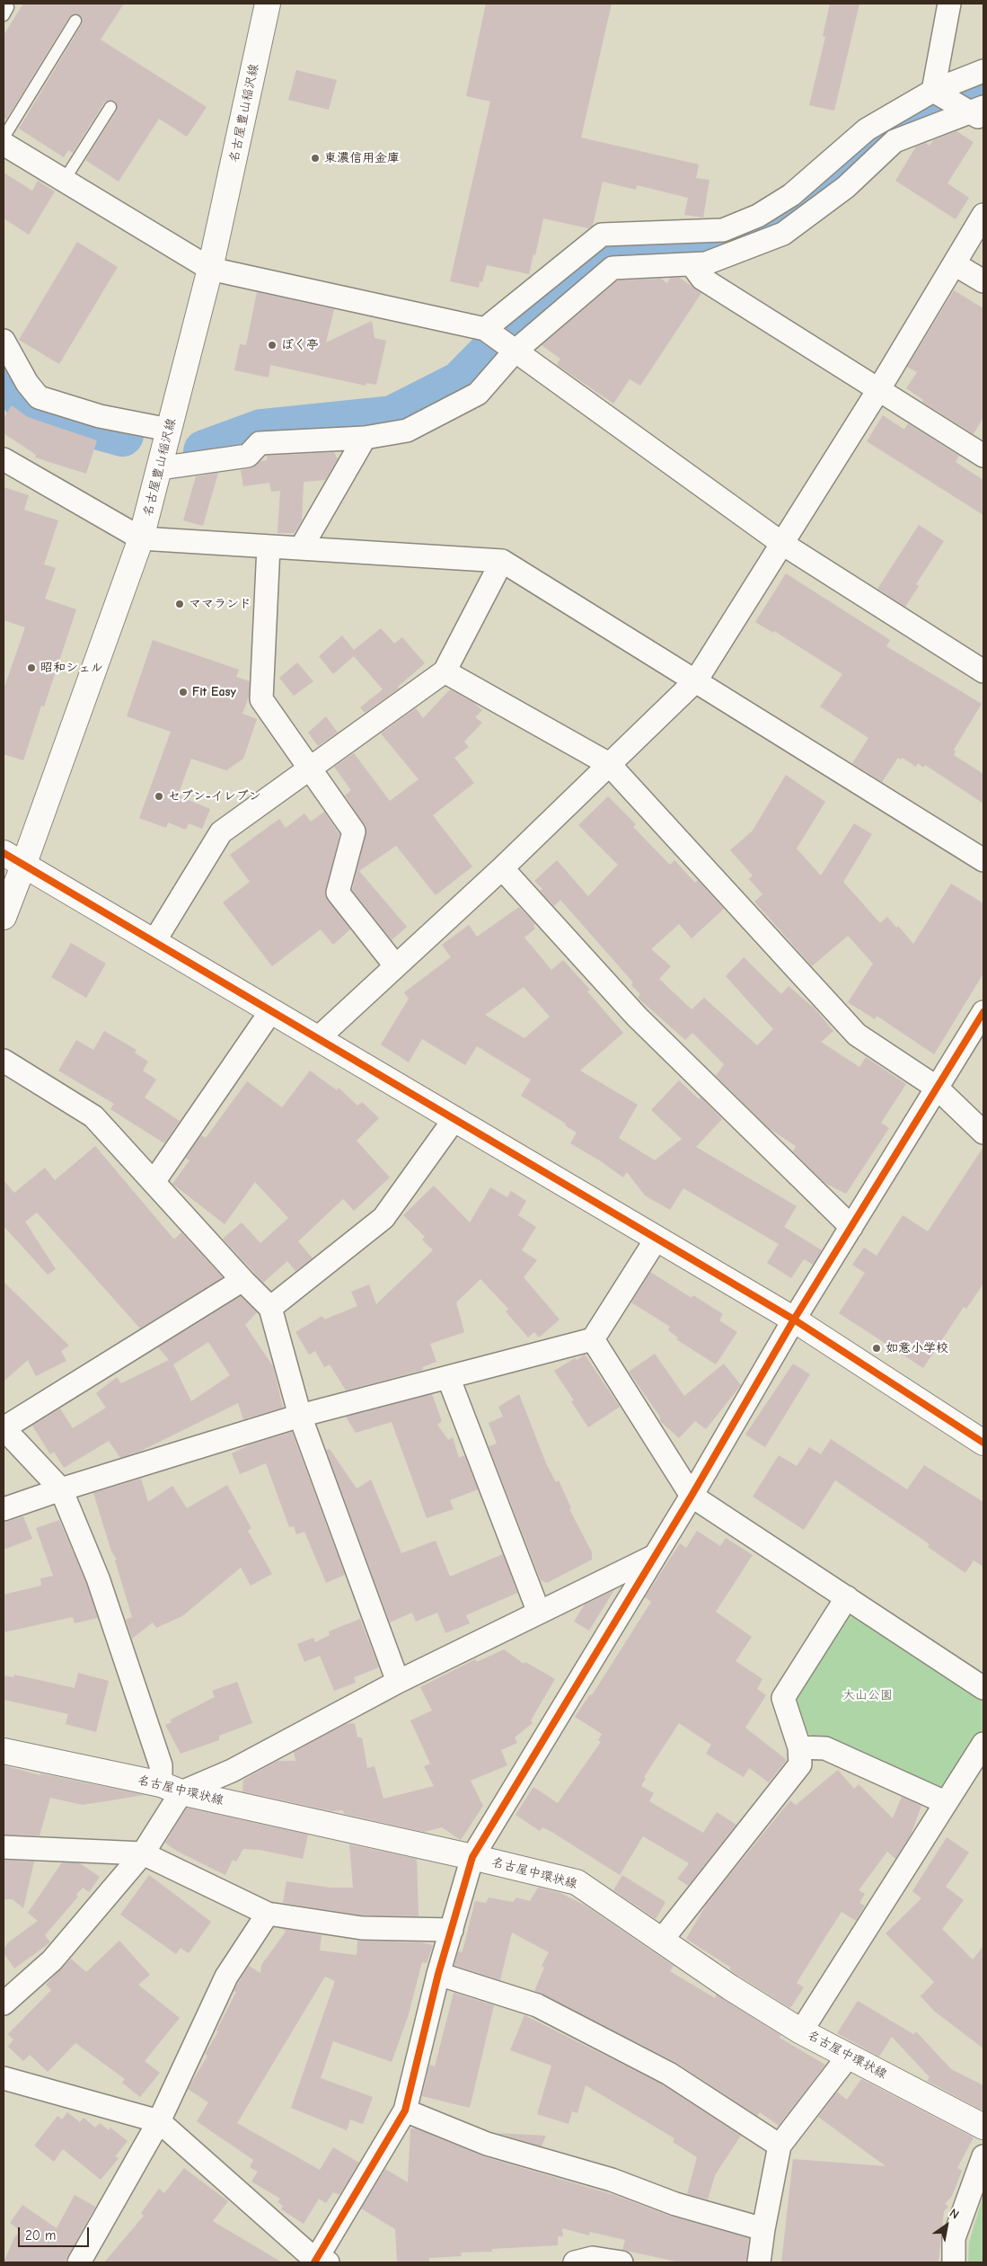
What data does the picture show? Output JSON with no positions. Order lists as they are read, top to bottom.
{
  "streets": {
    "main road": ["名古屋豊山稲沢線", "名古屋中環状線"]
  },
  "parks": ["大山公園"],
  "places": [
    "東濃信用金庫",
    "ぼく亭",
    "ママランド",
    "昭和シェル",
    "Fit Easy",
    "セブン-イレブン",
    "如意小学校"
  ],
  "scale_bar": "20 m",
  "north": "top right"
}
